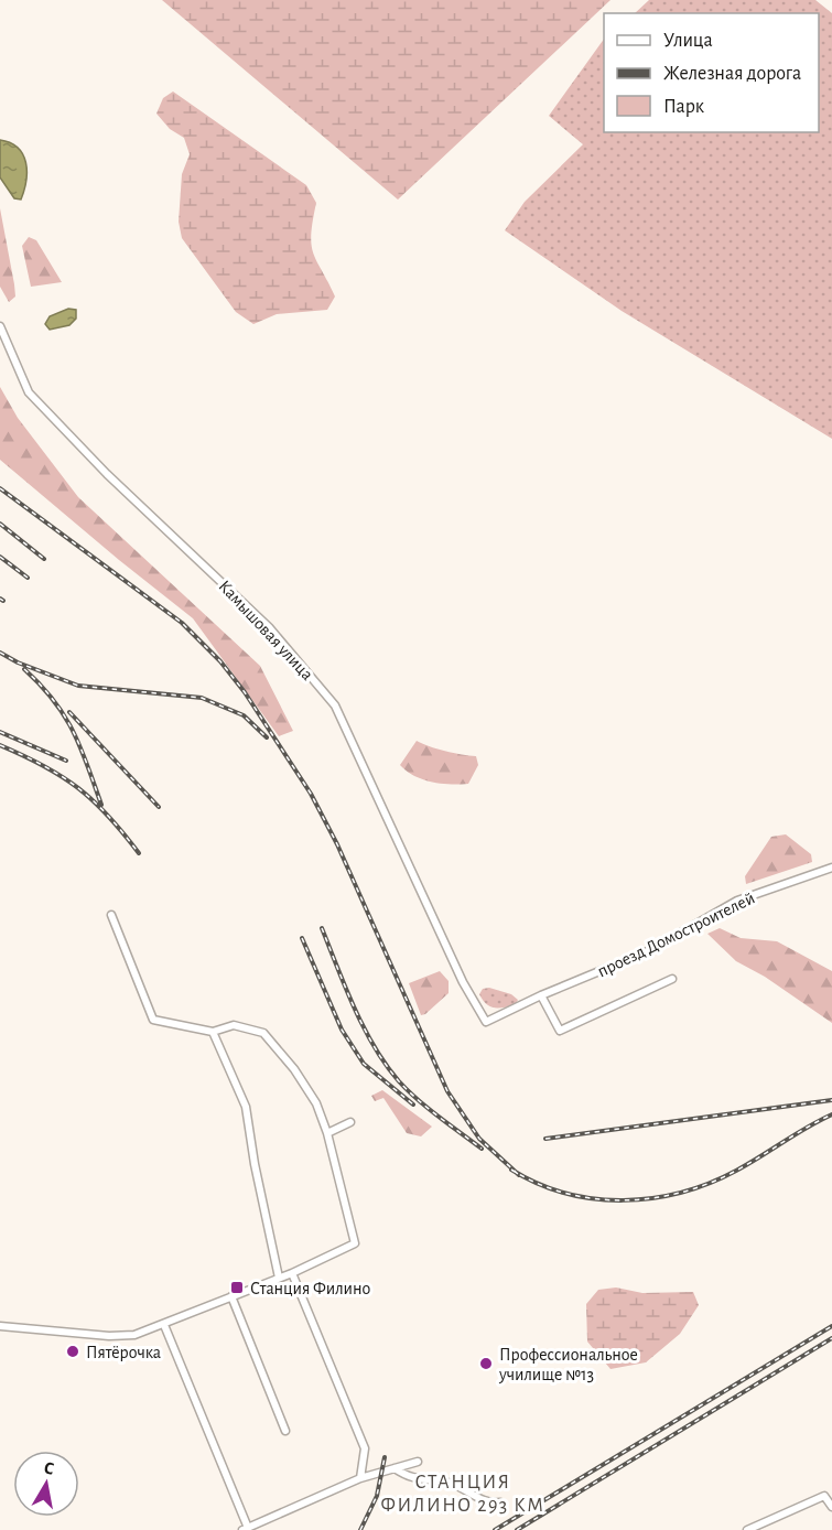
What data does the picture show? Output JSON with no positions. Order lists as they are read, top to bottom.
{
  "streets": {
    "street": ["Камышовая улица", "проезд Домостроителей"]
  },
  "crossings": [
    ["Камышовая улица", "проезд Домостроителей"]
  ],
  "districts": ["СТАНЦИЯ ФИЛИНО 293 КМ"],
  "places": {
    "transit": ["Станция Филино"],
    "other": ["Пятёрочка", "Профессиональное училище №13"]
  },
  "legend": ["Улица", "Железная дорога", "Парк"],
  "north": "top"
}
